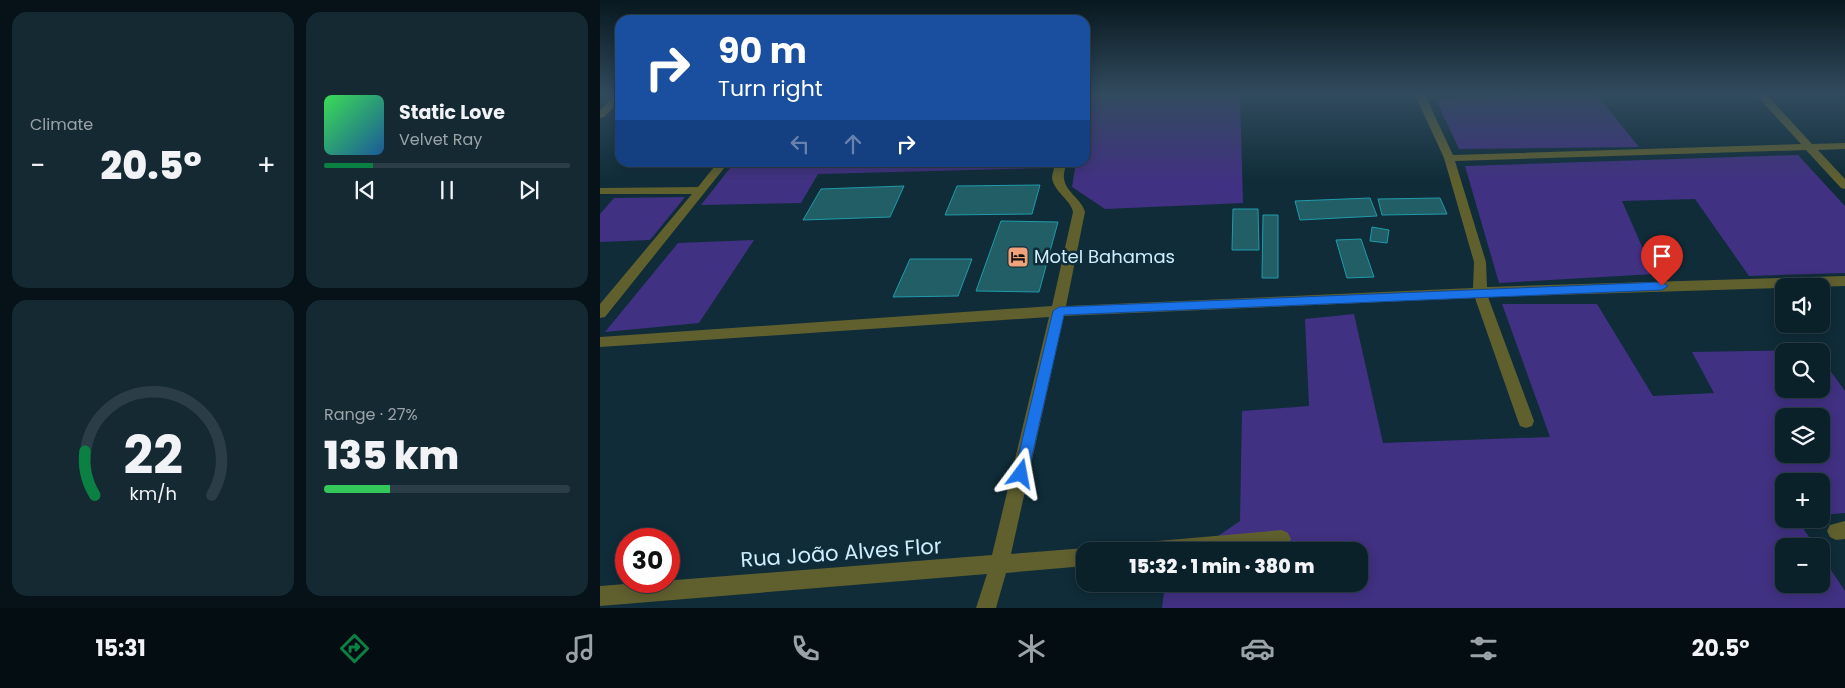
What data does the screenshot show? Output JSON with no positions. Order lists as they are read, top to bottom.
{
  "streets": {
    "street": ["Rua João Alves Flor"]
  },
  "places": {
    "hotel": ["Motel Bahamas"]
  },
  "page": {
    "tile": [
      "Climate",
      ["Range · 27%", "135 km"]
    ],
    "turn": ["90 m", "Turn right"],
    "song": ["Static Love", "Velvet Ray"],
    "heat": ["−", "20.5°", "+"],
    "map_buttons": ["+", "−"],
    "limit": "30",
    "trip": "15:32 · 1 min · 380 m",
    "tabs": ["15:31", "20.5°"],
    "gauge": ["22", "km/h"]
  }
}
